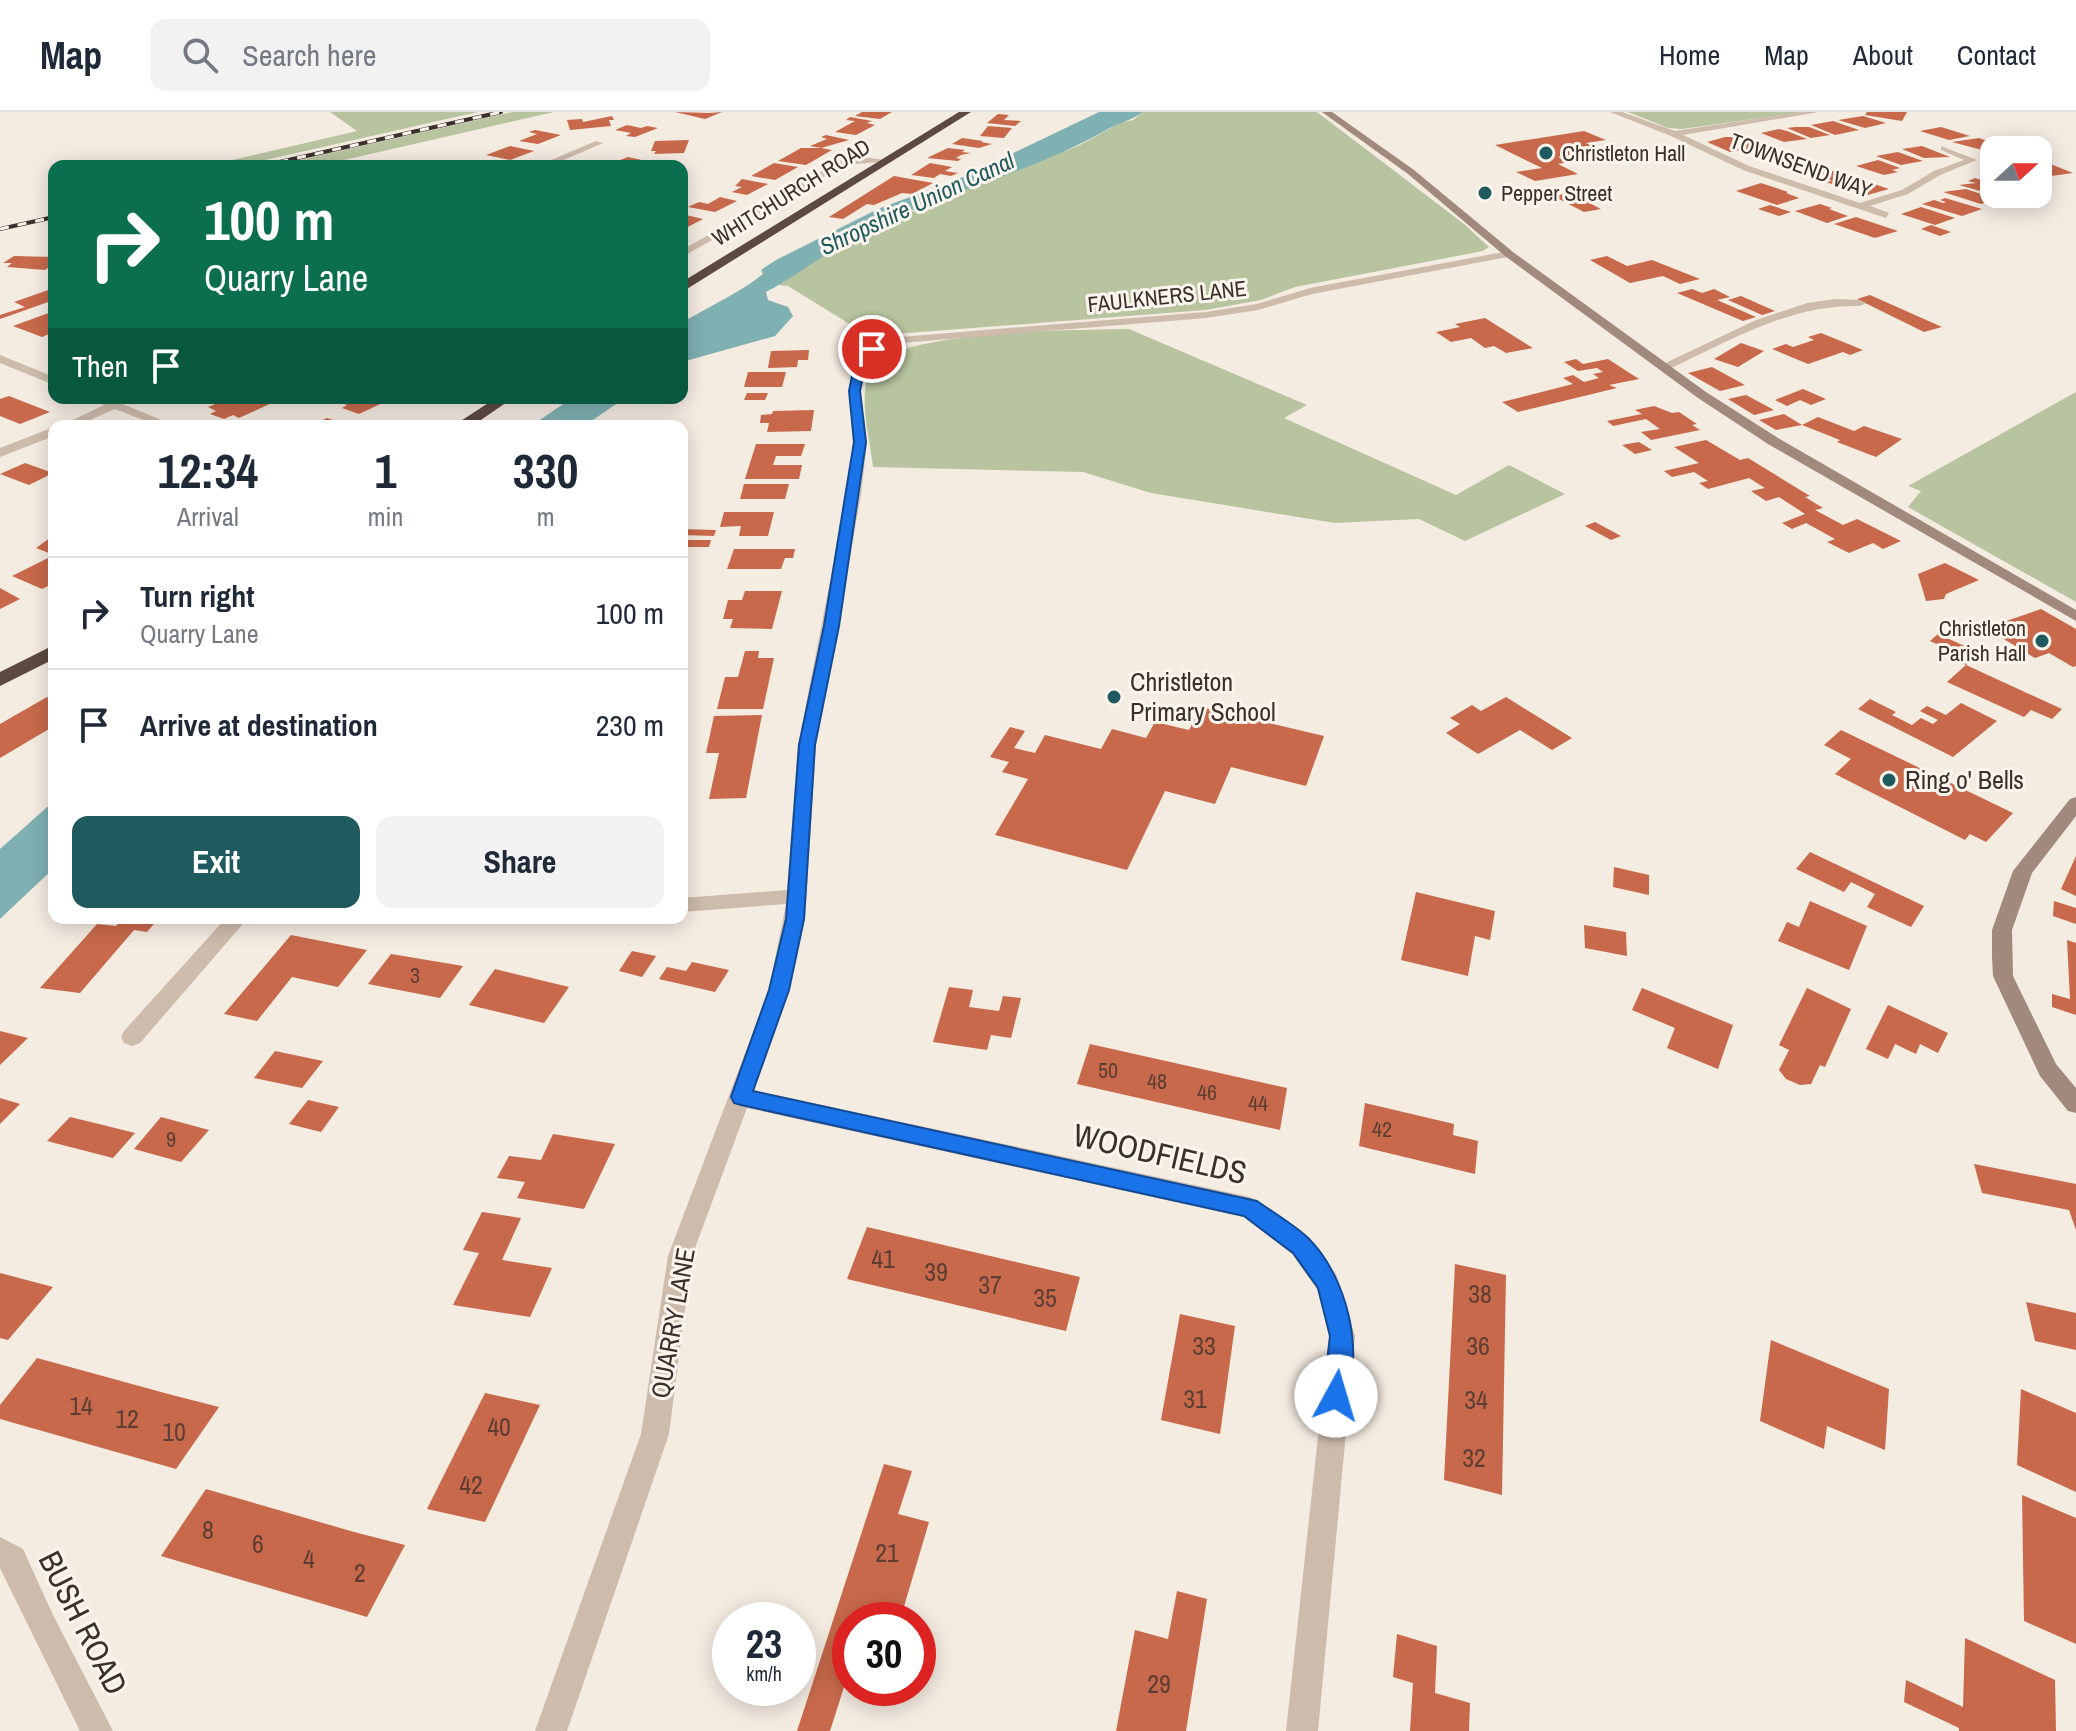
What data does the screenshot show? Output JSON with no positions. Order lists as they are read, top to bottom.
{
  "streets": {
    "highway": ["WHITCHURCH ROAD"],
    "street": [
      "TOWNSEND WAY",
      "FAULKNERS LANE",
      "WOODFIELDS",
      "QUARRY LANE",
      "BUSH ROAD"
    ]
  },
  "crossings": [
    ["FAULKNERS LANE", "QUARRY LANE"],
    ["WOODFIELDS", "QUARRY LANE"]
  ],
  "water": ["Shropshire Union Canal"],
  "places": [
    "Christleton Hall",
    "Pepper Street",
    "Christleton Parish Hall",
    "Christleton Primary School",
    "Ring o' Bells"
  ],
  "house_numbers": [
    "3",
    "50",
    "48",
    "46",
    "44",
    "42",
    "9",
    "41",
    "39",
    "37",
    "38",
    "35",
    "33",
    "36",
    "31",
    "34",
    "14",
    "12",
    "40",
    "10",
    "32",
    "42",
    "8",
    "6",
    "21",
    "4",
    "2",
    "29"
  ],
  "north": "right",
  "page": {
    "header": "Map",
    "search": "Search here",
    "nav": [
      "Home",
      "Map",
      "About",
      "Contact"
    ],
    "turn": ["100 m", "Quarry Lane"],
    "then": "Then",
    "eta": [
      "12:34",
      "Arrival",
      "1",
      "min",
      "330",
      "m"
    ],
    "list": [
      {
        "name": "Turn right",
        "note": "Quarry Lane",
        "value": "100 m"
      },
      {
        "name": "Arrive at destination",
        "value": "230 m"
      }
    ],
    "buttons": ["Exit", "Share"],
    "speed": "23 km/h",
    "limit": "30"
  }
}
